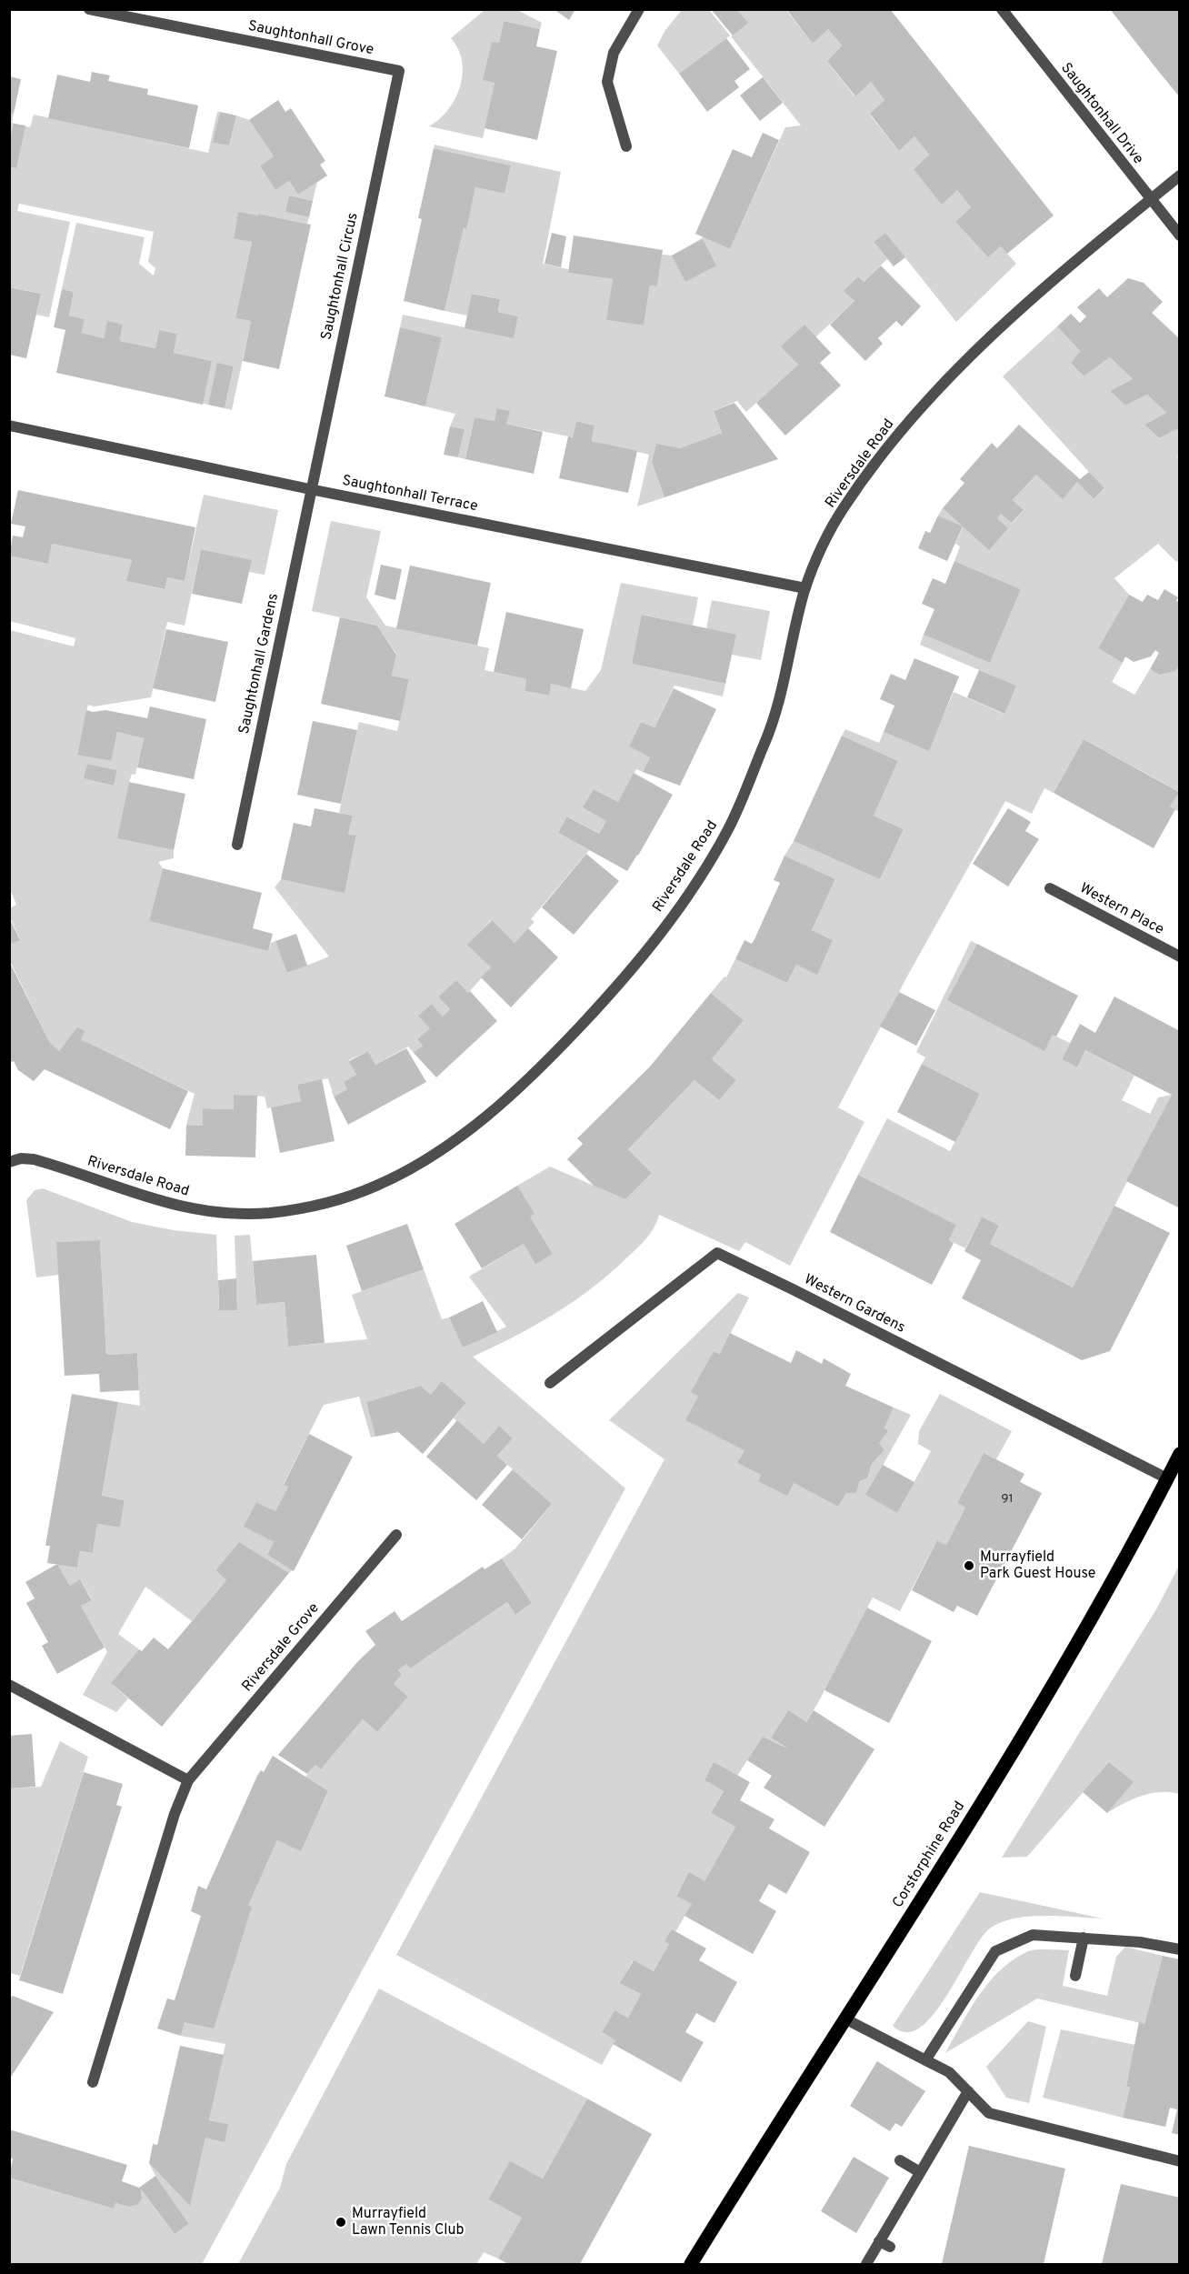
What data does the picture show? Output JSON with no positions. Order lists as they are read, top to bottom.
{
  "streets": {
    "main road": ["Corstorphine Road"],
    "street": [
      "Saughtonhall Grove",
      "Saughtonhall Drive",
      "Saughtonhall Circus",
      "Riversdale Road",
      "Saughtonhall Terrace",
      "Saughtonhall Gardens",
      "Western Place",
      "Western Gardens",
      "Riversdale Grove"
    ]
  },
  "crossings": [
    ["Saughtonhall Grove", "Saughtonhall Circus"],
    ["Saughtonhall Drive", "Riversdale Road"],
    ["Saughtonhall Circus", "Saughtonhall Terrace"],
    ["Saughtonhall Circus", "Saughtonhall Gardens"],
    ["Riversdale Road", "Saughtonhall Terrace"],
    ["Saughtonhall Terrace", "Saughtonhall Gardens"],
    ["Western Gardens", "Corstorphine Road"]
  ],
  "places": ["Murrayfield Park Guest House", "Murrayfield Lawn Tennis Club"],
  "house_numbers": ["91"]
}
